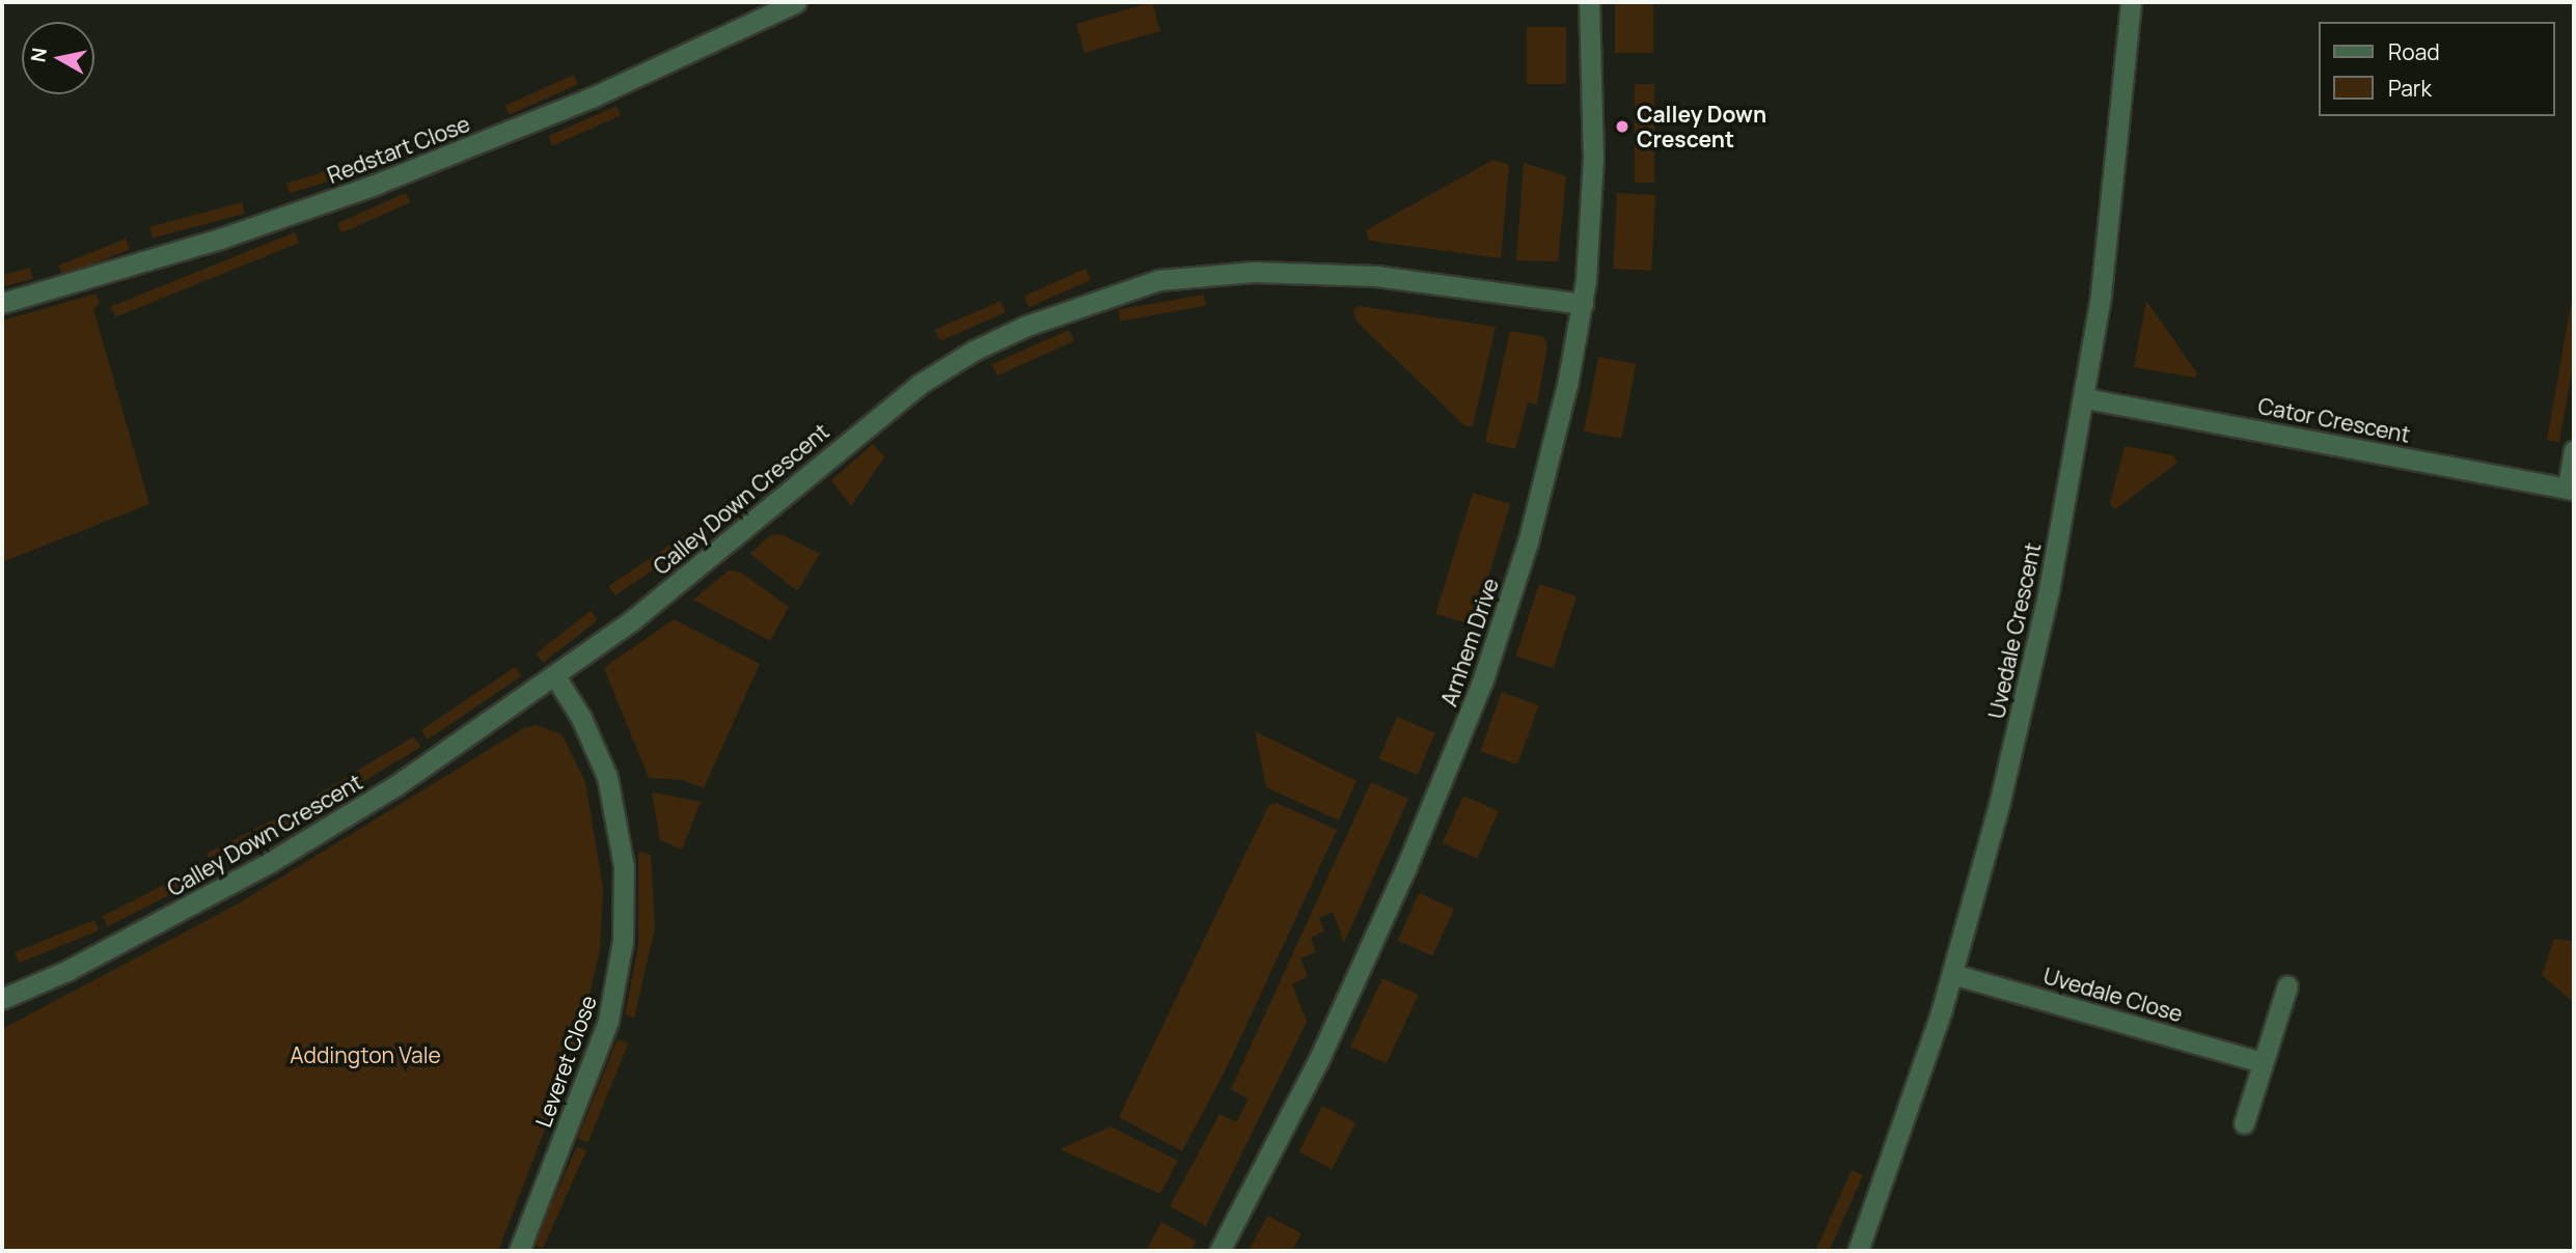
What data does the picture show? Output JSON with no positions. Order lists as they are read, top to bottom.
{
  "streets": {
    "street": [
      "Redstart Close",
      "Cator Crescent",
      "Calley Down Crescent",
      "Uvedale Crescent",
      "Arnhem Drive",
      "Uvedale Close",
      "Leveret Close"
    ]
  },
  "crossings": [
    ["Cator Crescent", "Uvedale Crescent"],
    ["Calley Down Crescent", "Arnhem Drive"],
    ["Calley Down Crescent", "Leveret Close"],
    ["Uvedale Crescent", "Uvedale Close"]
  ],
  "parks": ["Addington Vale"],
  "places": ["Calley Down Crescent"],
  "legend": ["Road", "Park"],
  "north": "left"
}
